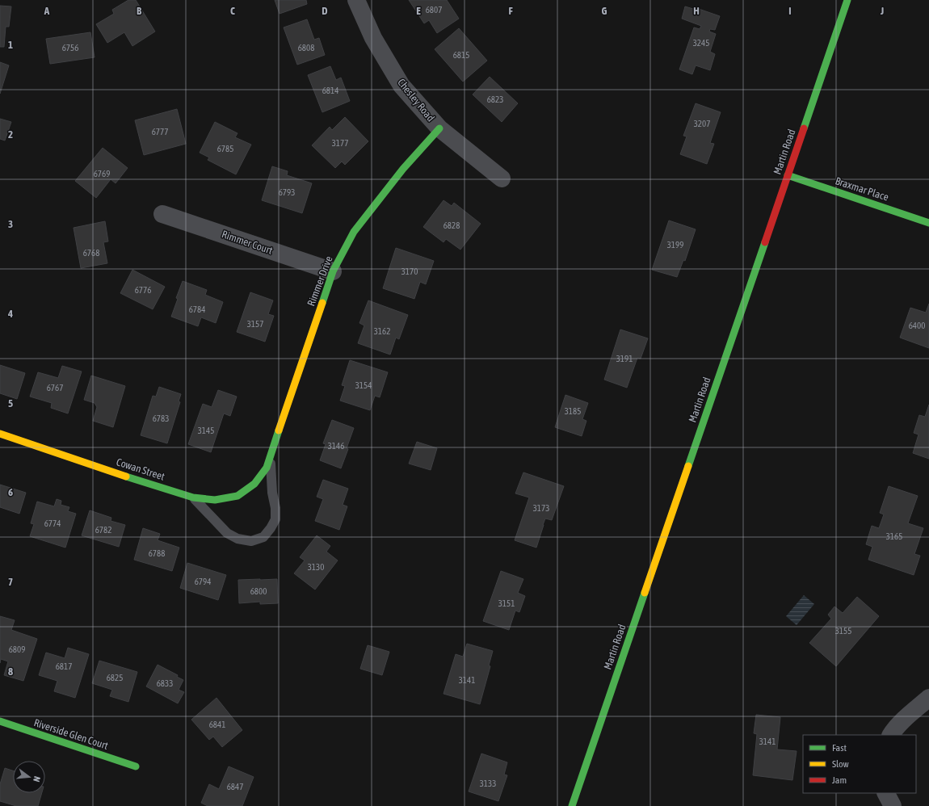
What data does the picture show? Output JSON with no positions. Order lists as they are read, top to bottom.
{
  "streets": {
    "street": [
      "Chesley Road",
      "Martin Road",
      "Braxmar Place",
      "Rimmer Court",
      "Rimmer Drive",
      "Cowan Street",
      "Riverside Glen Court"
    ]
  },
  "crossings": [
    ["Chesley Road", "Rimmer Drive"],
    ["Martin Road", "Braxmar Place"],
    ["Rimmer Court", "Rimmer Drive"],
    ["Rimmer Drive", "Cowan Street"]
  ],
  "house_numbers": [
    "6807",
    "3245",
    "6756",
    "6808",
    "6815",
    "6814",
    "6823",
    "3207",
    "6777",
    "3177",
    "6785",
    "6769",
    "6793",
    "6828",
    "3199",
    "6768",
    "3170",
    "6776",
    "6784",
    "3157",
    "6400",
    "3162",
    "3191",
    "3154",
    "6767",
    "3185",
    "6783",
    "3145",
    "3146",
    "3173",
    "6774",
    "6782",
    "3165",
    "6788",
    "3130",
    "6794",
    "6800",
    "3151",
    "3155",
    "6809",
    "6817",
    "6825",
    "3141",
    "6833",
    "6841",
    "3141",
    "3133",
    "6847"
  ],
  "legend": ["Fast", "Slow", "Jam"],
  "north": "right",
  "grid": {
    "columns": [
      "A",
      "B",
      "C",
      "D",
      "E",
      "F",
      "G",
      "H",
      "I",
      "J"
    ],
    "rows": [
      "1",
      "2",
      "3",
      "4",
      "5",
      "6",
      "7",
      "8"
    ]
  }
}
